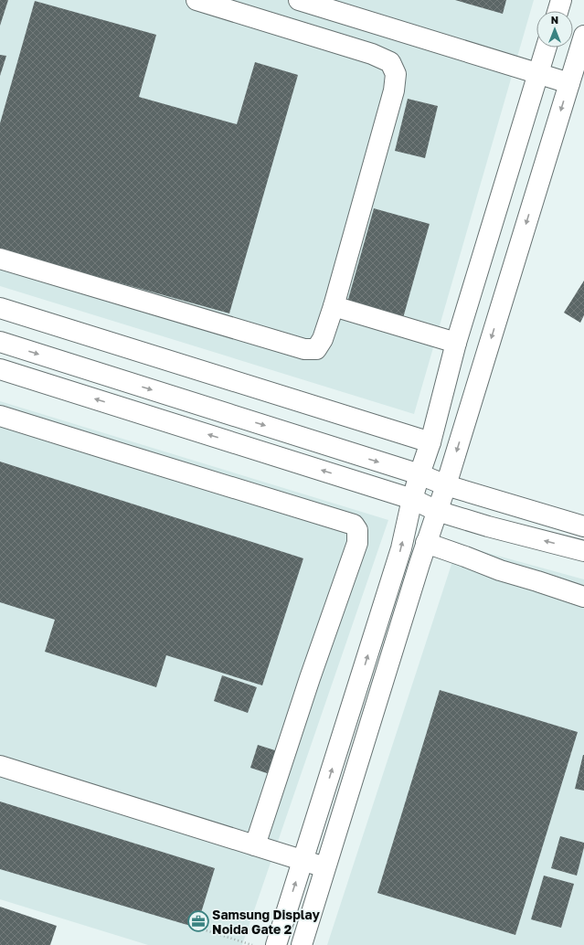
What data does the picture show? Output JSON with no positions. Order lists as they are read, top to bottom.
{
  "places": {
    "office": ["Samsung Display Noida Gate 2"]
  },
  "north": "top"
}
